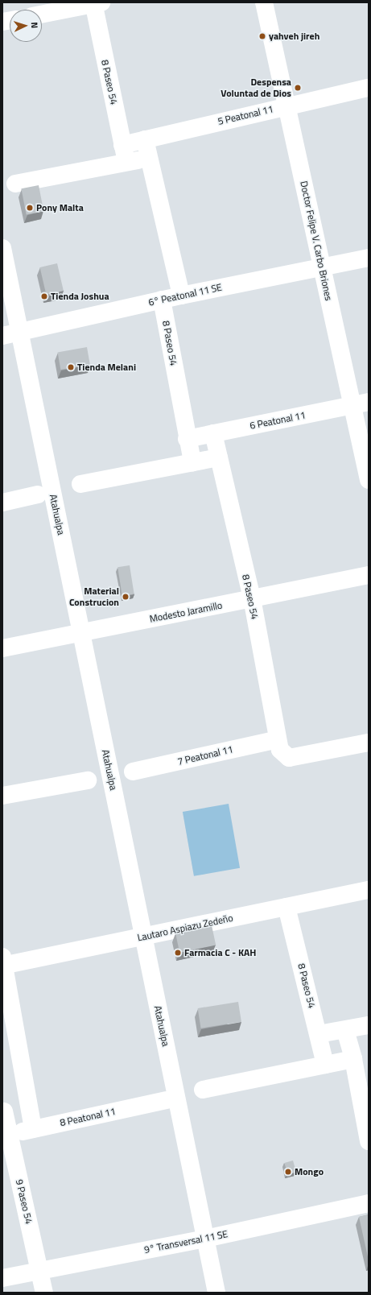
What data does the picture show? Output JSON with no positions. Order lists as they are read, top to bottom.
{
  "streets": {
    "street": [
      "8 Paseo 54",
      "5 Peatonal 11",
      "Doctor Felipe V. Carbo Briones",
      "6° Peatonal 11 SE",
      "6 Peatonal 11",
      "Atahualpa",
      "Modesto Jaramillo",
      "7 Peatonal 11",
      "Lautaro Aspiazu Zedeño",
      "8 Peatonal 11",
      "9 Paseo 54",
      "9° Transversal 11 SE"
    ]
  },
  "crossings": [
    ["8 Paseo 54", "5 Peatonal 11"],
    ["8 Paseo 54", "6° Peatonal 11 SE"],
    ["8 Paseo 54", "6 Peatonal 11"],
    ["8 Paseo 54", "Modesto Jaramillo"],
    ["8 Paseo 54", "7 Peatonal 11"],
    ["8 Paseo 54", "Lautaro Aspiazu Zedeño"],
    ["5 Peatonal 11", "Doctor Felipe V. Carbo Briones"],
    ["Doctor Felipe V. Carbo Briones", "6° Peatonal 11 SE"],
    ["Doctor Felipe V. Carbo Briones", "6 Peatonal 11"],
    ["6° Peatonal 11 SE", "Atahualpa"],
    ["Atahualpa", "Modesto Jaramillo"],
    ["Atahualpa", "Lautaro Aspiazu Zedeño"],
    ["Atahualpa", "9° Transversal 11 SE"],
    ["8 Peatonal 11", "9 Paseo 54"],
    ["9 Paseo 54", "9° Transversal 11 SE"]
  ],
  "places": [
    "yahveh jireh",
    "Despensa Voluntad de Dios",
    "Pony Malta",
    "Tienda Joshua",
    "Tienda Melani",
    "Material Construcion",
    "Farmacia C - KAH",
    "Mongo"
  ],
  "north": "right"
}
